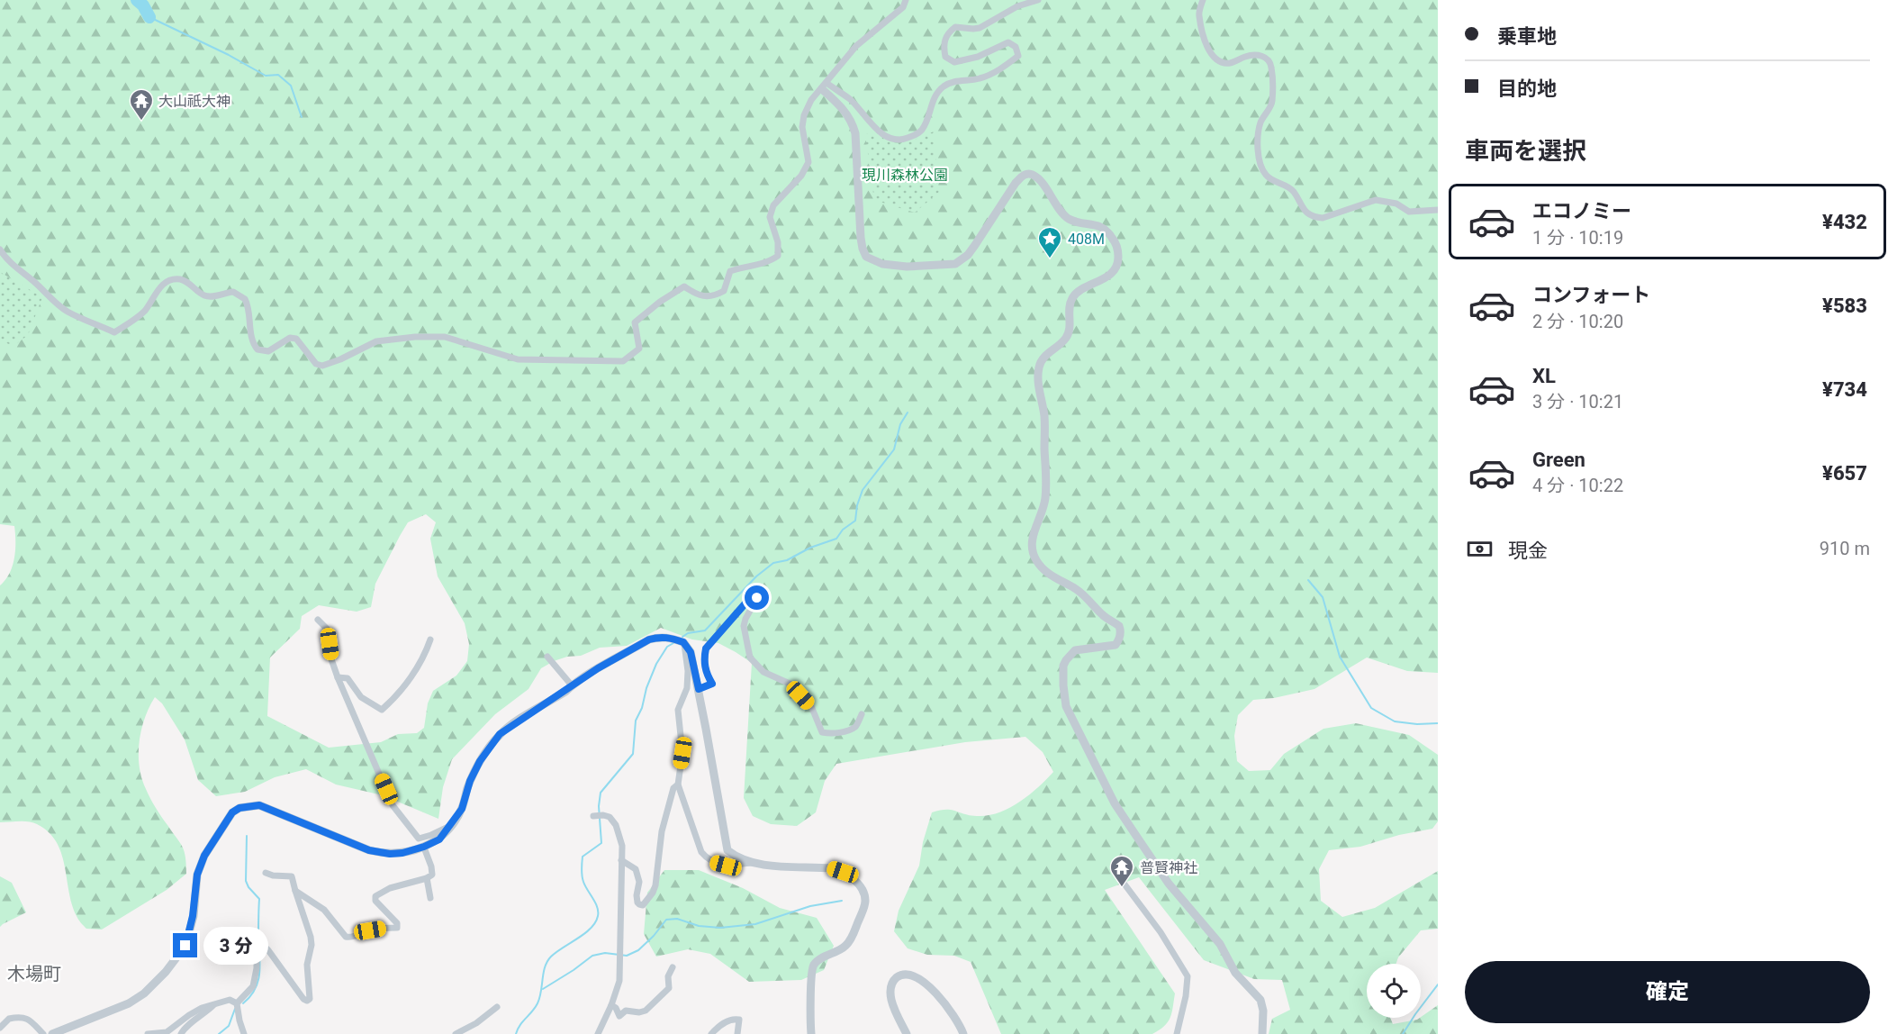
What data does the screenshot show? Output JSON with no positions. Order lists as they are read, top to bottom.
{
  "districts": ["木場町"],
  "parks": ["現川森林公園"],
  "places": {
    "temple": ["大山祇大神", "普賢神社"],
    "place": ["408M"]
  },
  "page": {
    "banner": ["乗車地", "目的地"],
    "heading": "車両を選択",
    "list": [
      {
        "name": "エコノミー",
        "note": "1 分 · 10:19",
        "value": "¥432"
      },
      {
        "name": "コンフォート",
        "note": "2 分 · 10:20",
        "value": "¥583"
      },
      {
        "name": "XL",
        "note": "3 分 · 10:21",
        "value": "¥734"
      },
      {
        "name": "Green",
        "note": "4 分 · 10:22",
        "value": "¥657"
      }
    ],
    "pay": ["現金", "910 m"],
    "bubble": "3 分",
    "buttons": "確定"
  }
}
